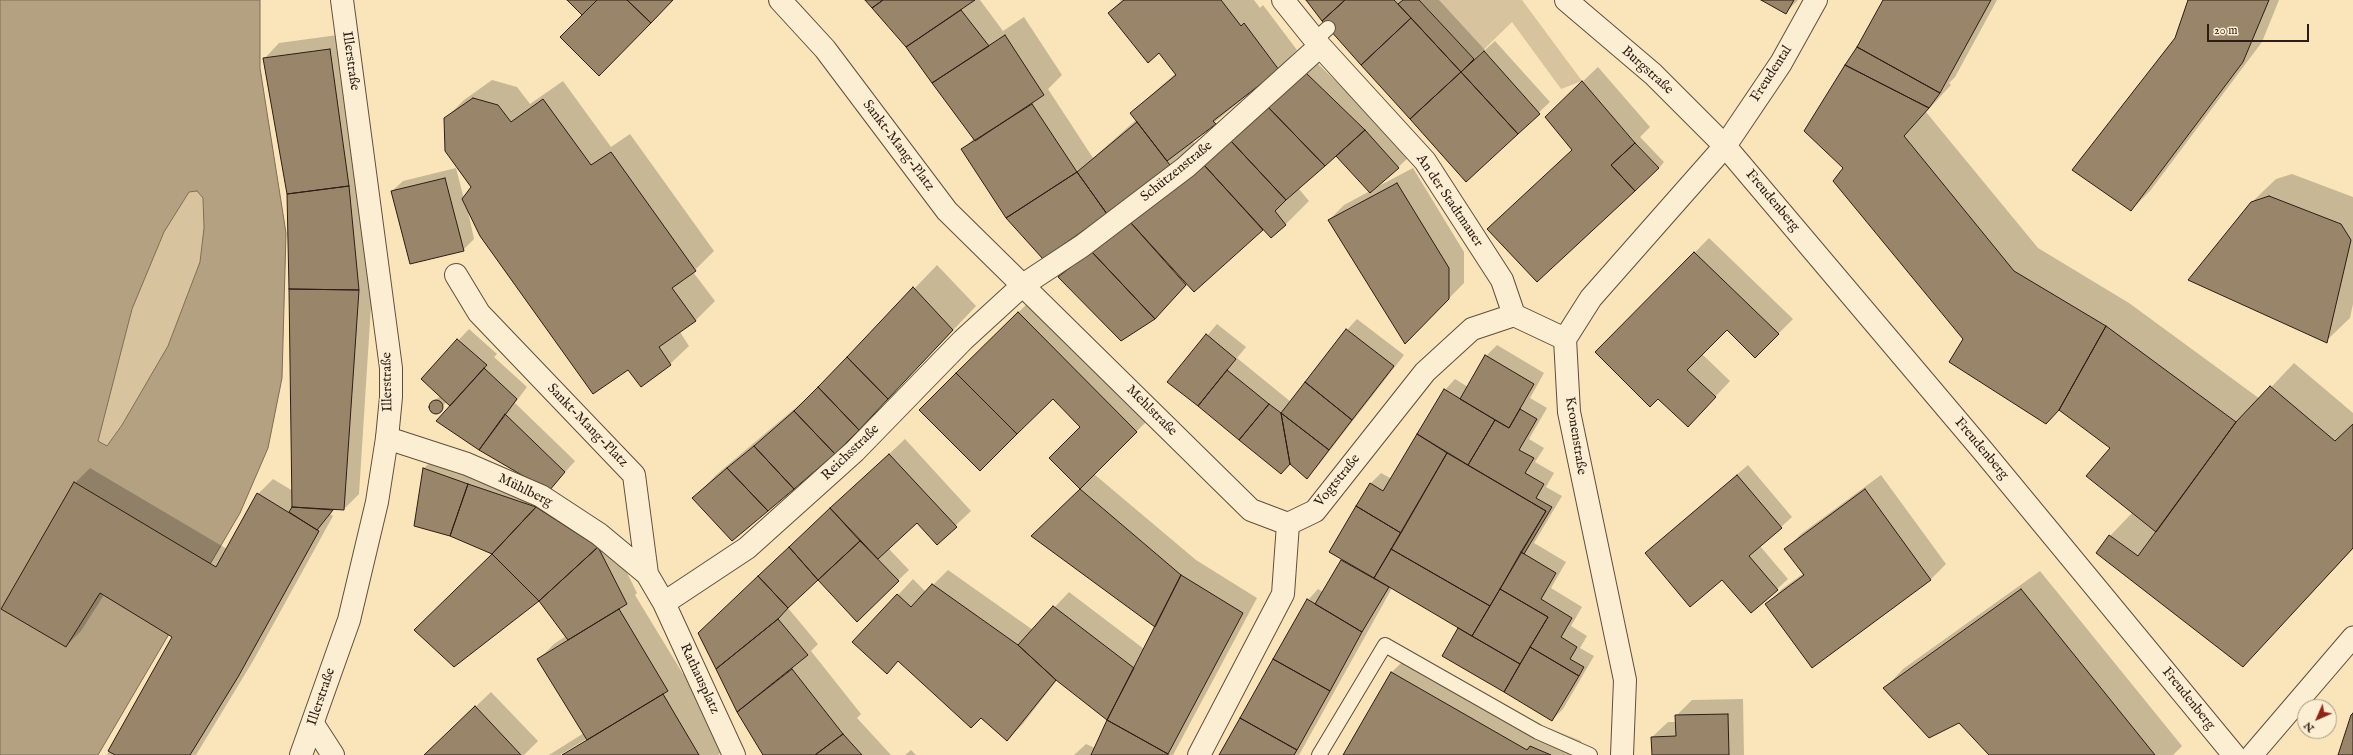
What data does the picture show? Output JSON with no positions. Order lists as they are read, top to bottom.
{
  "streets": {
    "street": [
      "Illerstraße",
      "Burgstraße",
      "Freudental",
      "Sankt-Mang-Platz",
      "Schützenstraße",
      "An der Stadtmauer",
      "Freudenberg",
      "Mehlstraße",
      "Kronenstraße",
      "Reichsstraße",
      "Vogtstraße",
      "Mühlberg",
      "Rathausplatz"
    ]
  },
  "crossings": [
    ["Illerstraße", "Mühlberg"],
    ["Burgstraße", "Freudental"],
    ["Burgstraße", "Freudenberg"],
    ["Freudental", "Freudenberg"],
    ["Sankt-Mang-Platz", "Schützenstraße"],
    ["Sankt-Mang-Platz", "Mehlstraße"],
    ["Sankt-Mang-Platz", "Reichsstraße"],
    ["Sankt-Mang-Platz", "Mühlberg"],
    ["Sankt-Mang-Platz", "Rathausplatz"],
    ["Schützenstraße", "An der Stadtmauer"],
    ["Schützenstraße", "Mehlstraße"],
    ["Schützenstraße", "Reichsstraße"],
    ["An der Stadtmauer", "Vogtstraße"],
    ["Mehlstraße", "Reichsstraße"],
    ["Mehlstraße", "Vogtstraße"],
    ["Reichsstraße", "Rathausplatz"]
  ],
  "scale_bar": "20 m",
  "north": "bottom left"
}
